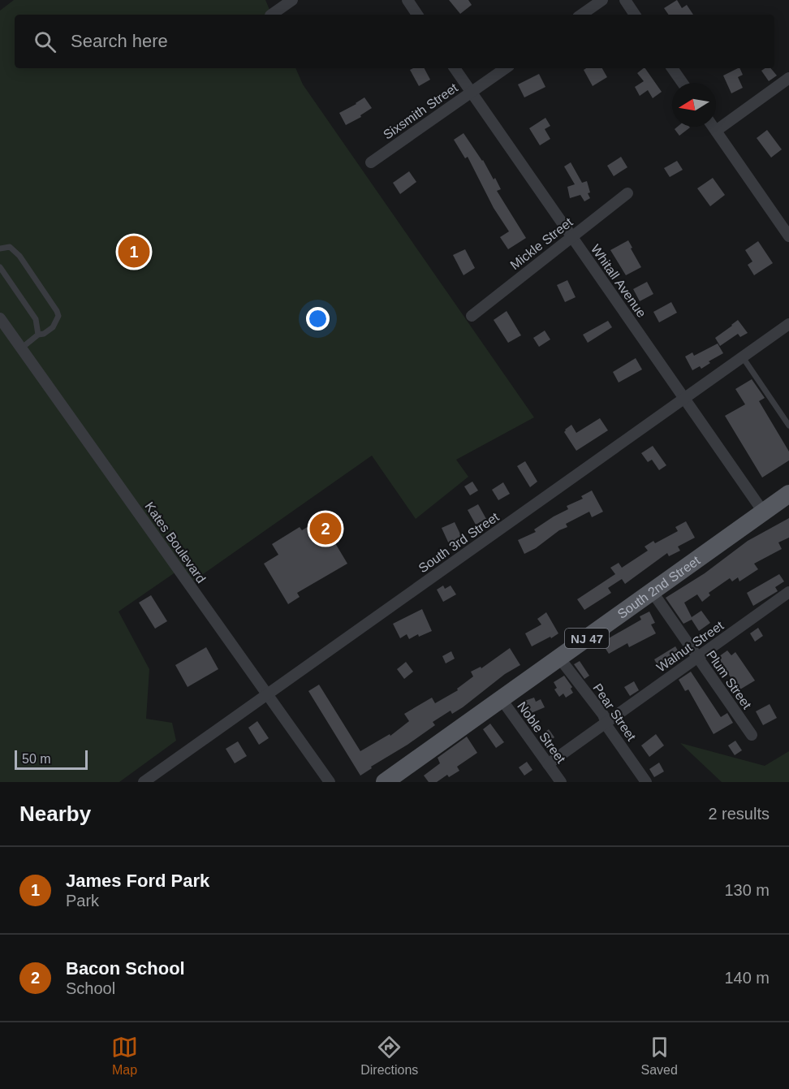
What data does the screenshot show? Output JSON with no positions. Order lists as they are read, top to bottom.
{
  "streets": {
    "main road": ["South 2nd Street", "NJ 47"],
    "street": [
      "Sixsmith Street",
      "Mickle Street",
      "Whitall Avenue",
      "Kates Boulevard",
      "South 3rd Street",
      "Walnut Street",
      "Plum Street",
      "Pear Street",
      "Noble Street"
    ]
  },
  "crossings": [
    ["Sixsmith Street", "Whitall Avenue"],
    ["Mickle Street", "Whitall Avenue"],
    ["Whitall Avenue", "South 3rd Street"],
    ["Whitall Avenue", "South 2nd Street"],
    ["Kates Boulevard", "South 3rd Street"],
    ["South 2nd Street", "Plum Street"],
    ["South 2nd Street", "Pear Street"],
    ["South 2nd Street", "Noble Street"],
    ["Walnut Street", "Plum Street"],
    ["Walnut Street", "Pear Street"],
    ["Walnut Street", "Noble Street"]
  ],
  "scale_bar": "50 m",
  "north": "left",
  "page": {
    "search": "Search here",
    "pins": ["1", "2"],
    "scale": "50 m",
    "heading": ["Nearby", "2 results"],
    "list": [
      {
        "mark": "1",
        "name": "James Ford Park",
        "note": "Park",
        "value": "130 m"
      },
      {
        "mark": "2",
        "name": "Bacon School",
        "note": "School",
        "value": "140 m"
      }
    ],
    "nav": ["Map", "Directions", "Saved"]
  }
}
